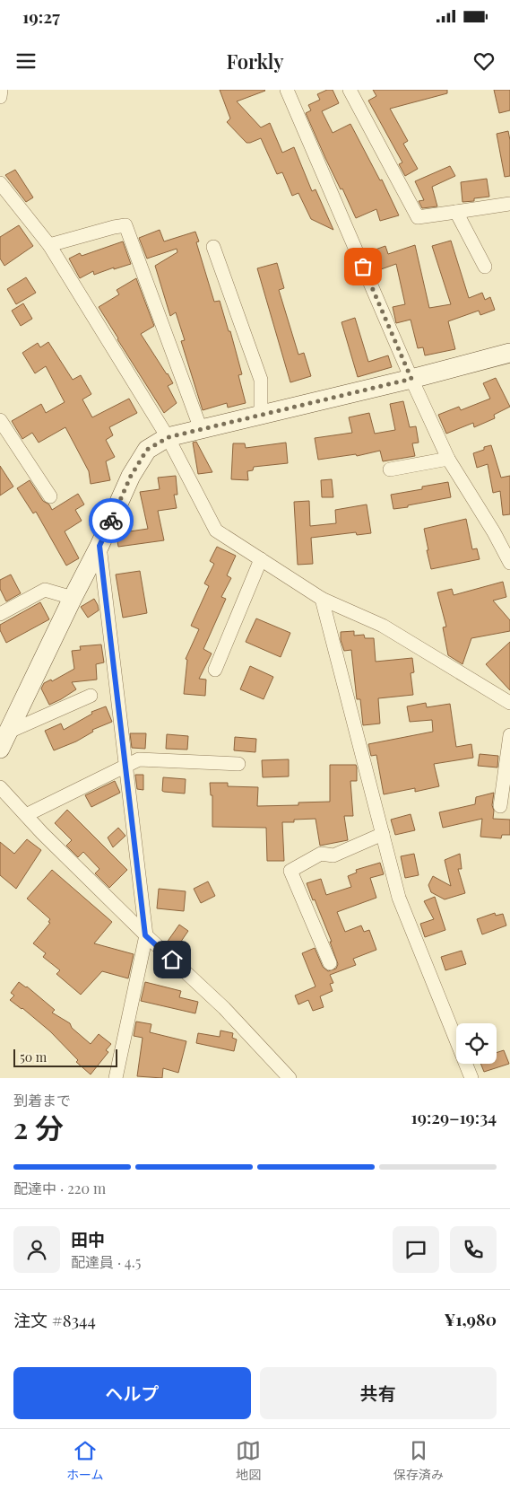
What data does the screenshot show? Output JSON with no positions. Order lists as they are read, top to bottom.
{
  "scale_bar": "50 m",
  "page": {
    "status": "19:27",
    "header": "Forkly",
    "scale": "50 m",
    "heading": ["2 分", "到着まで", "19:29–19:34"],
    "panel": [
      "田中",
      "配達員 · 4.5",
      "注文 #8344",
      "¥1,980"
    ],
    "bar": "配達中 · 220 m",
    "buttons": ["ヘルプ", "共有"],
    "tabs": ["ホーム", "地図", "保存済み"]
  }
}
